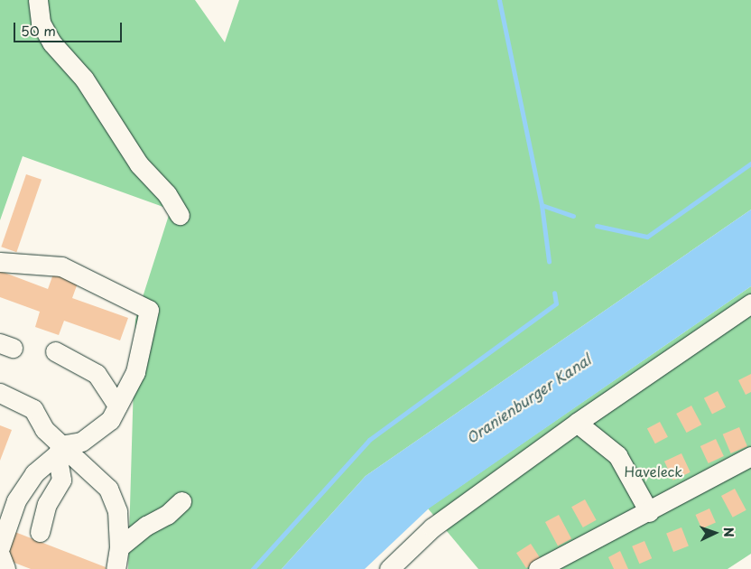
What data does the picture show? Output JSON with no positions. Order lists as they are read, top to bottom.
{
  "water": ["Oranienburger Kanal"],
  "parks": ["Haveleck"],
  "scale_bar": "50 m",
  "north": "right"
}
